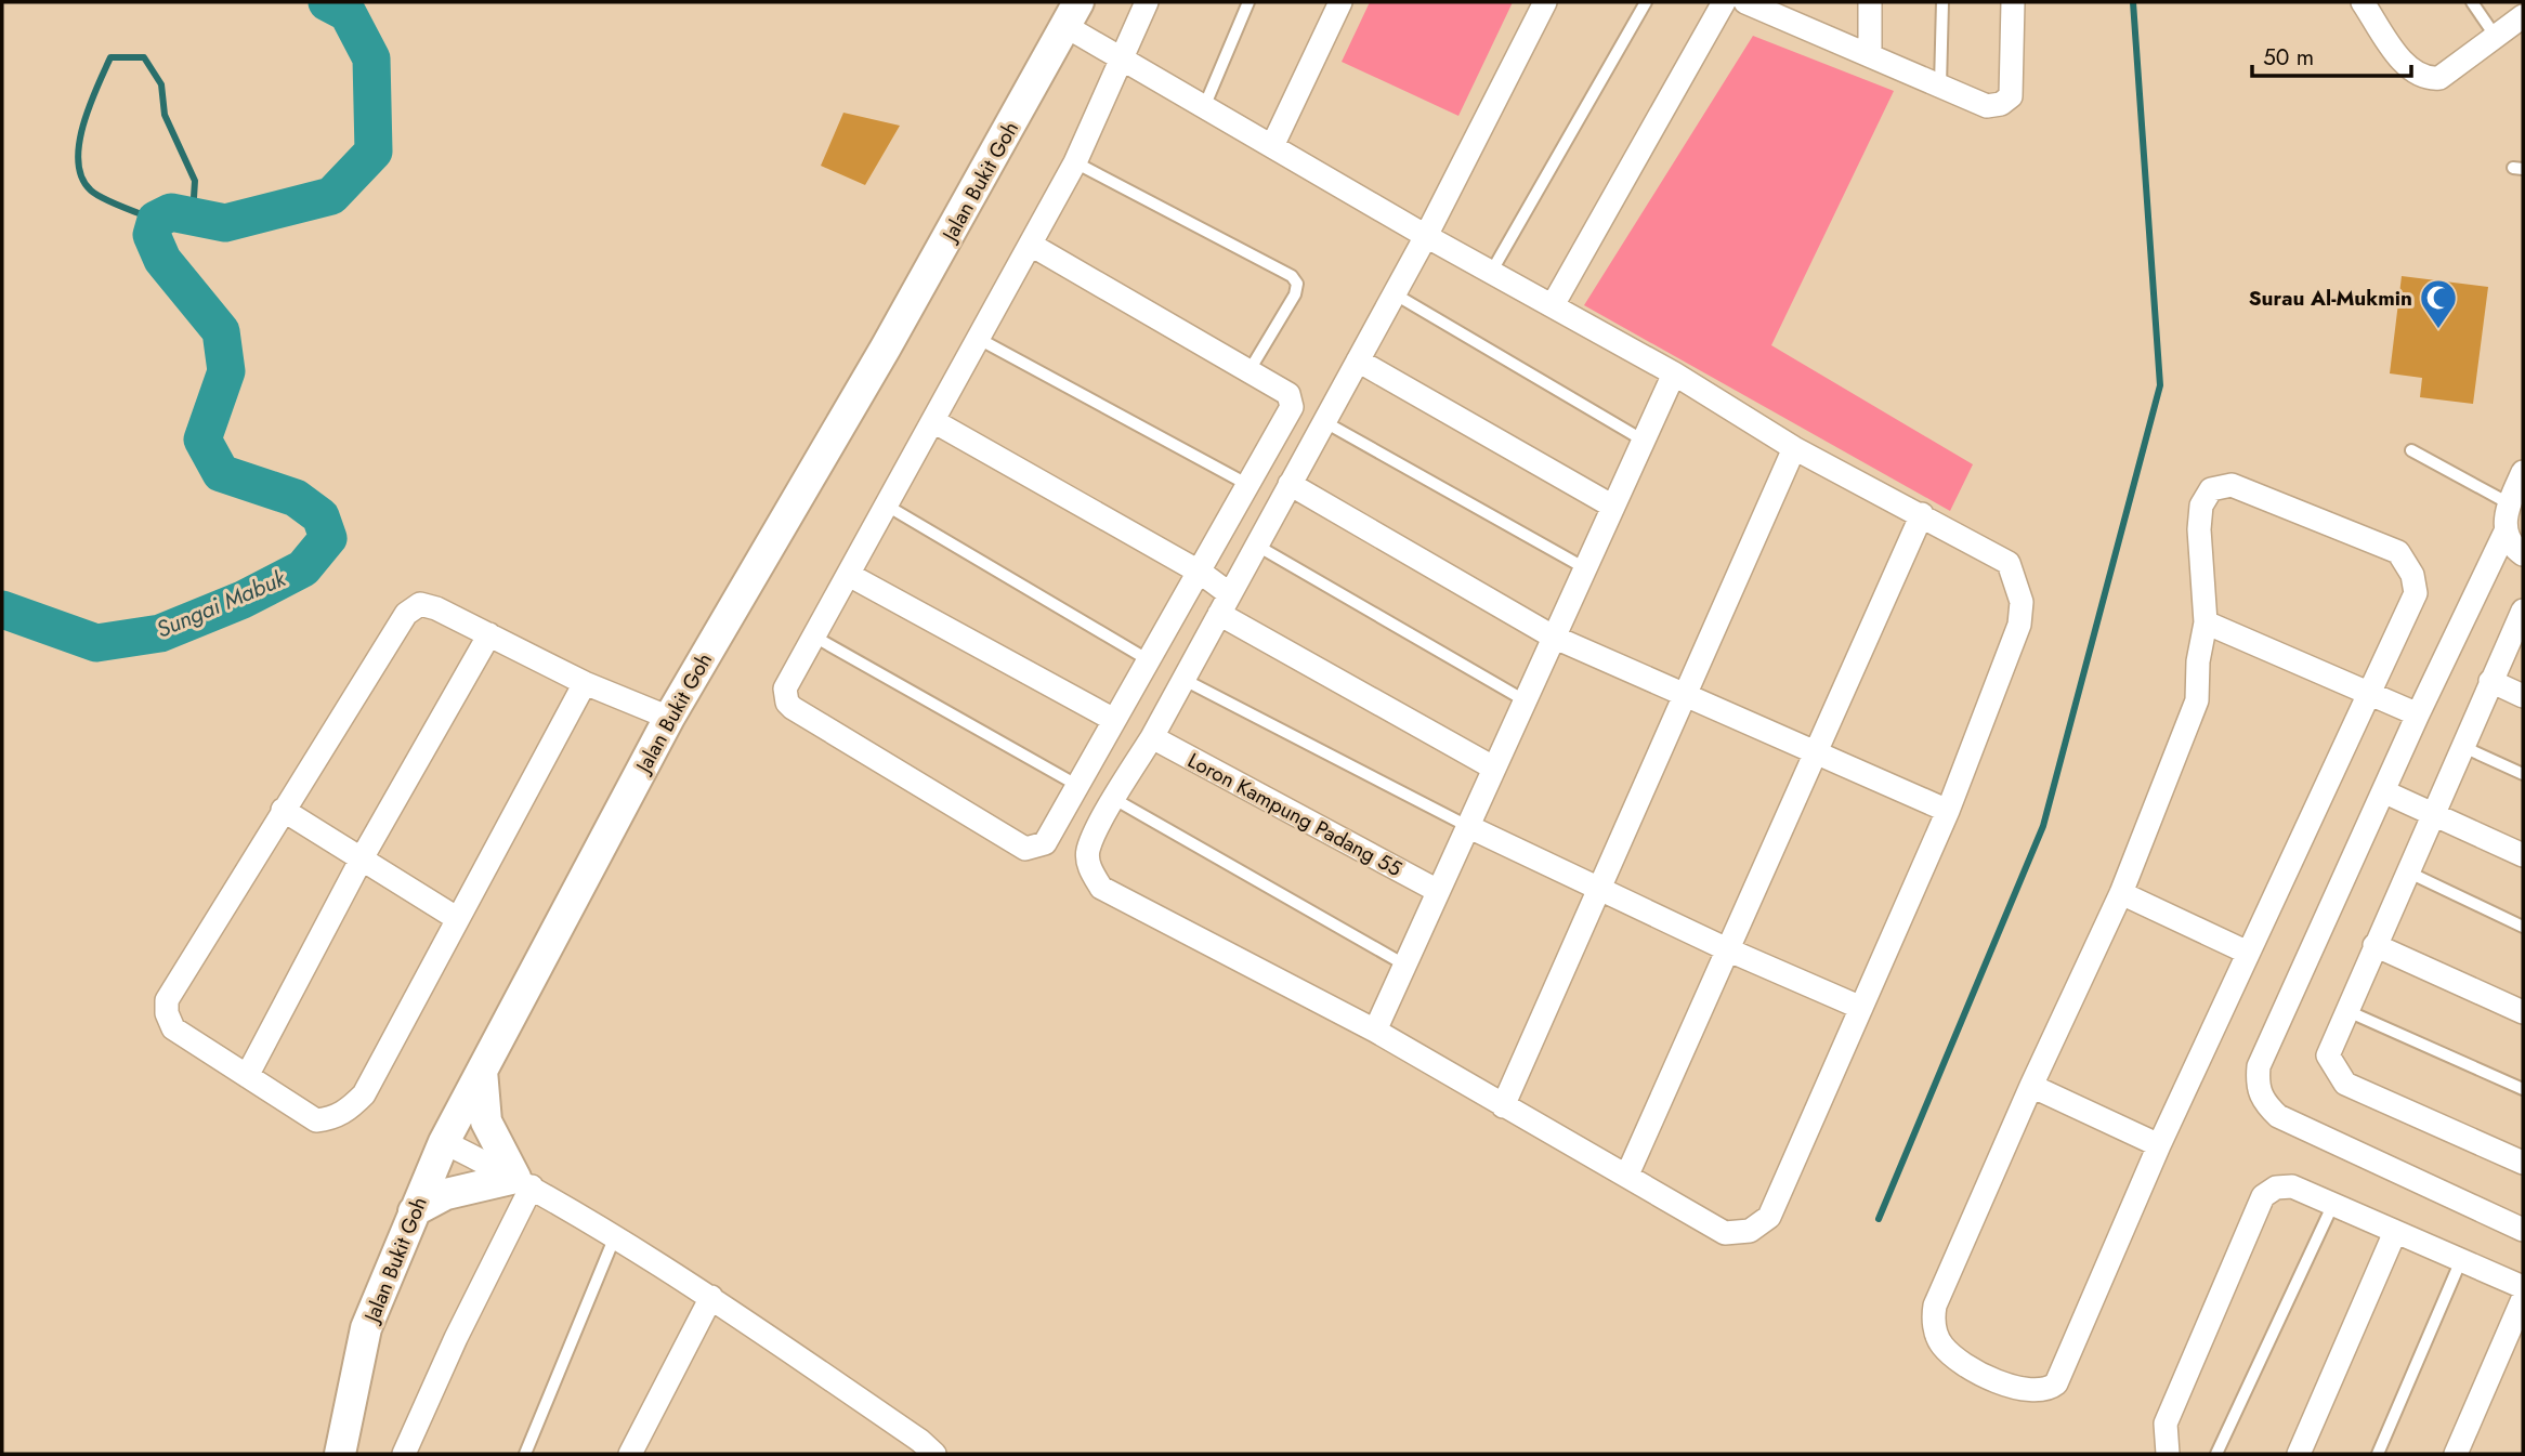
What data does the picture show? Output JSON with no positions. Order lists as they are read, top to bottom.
{
  "streets": {
    "main road": ["Jalan Bukit Goh"],
    "street": ["Loron Kampung Padang 55"]
  },
  "water": ["Sungai Mabuk"],
  "places": {
    "mosque": ["Surau Al-Mukmin"]
  },
  "scale_bar": "50 m"
}
